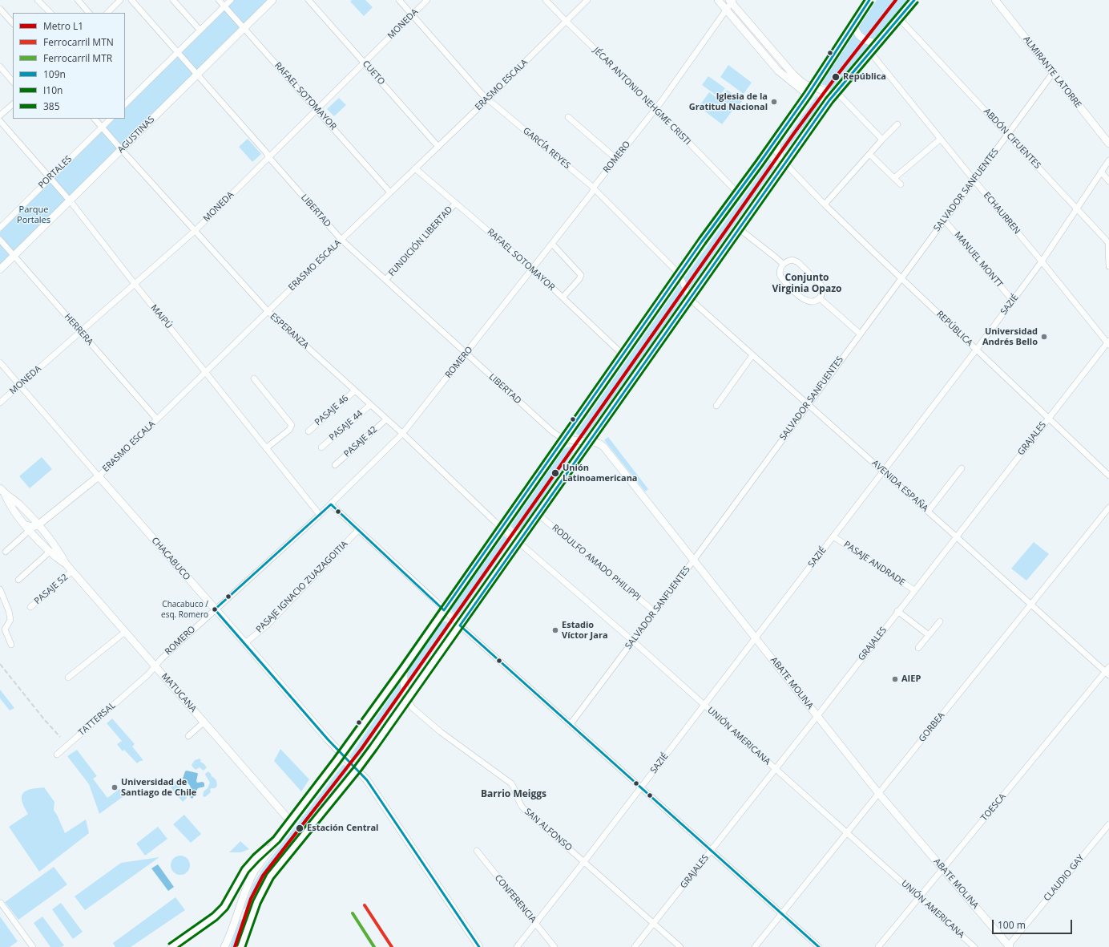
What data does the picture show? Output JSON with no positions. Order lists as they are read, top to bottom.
{
  "streets": {
    "main road": [
      "ALMIRANTE LATORRE",
      "ERASMO ESCALA",
      "AGUSTINAS",
      "CHACABUCO",
      "ABATE MOLINA",
      "MATUCANA"
    ],
    "street": [
      "MONEDA",
      "CUETO",
      "RAFAEL SOTOMAYOR",
      "JÉCAR ANTONIO NEHGME CRISTI",
      "ABDÓN CIFUENTES",
      "GARCÍA REYES",
      "ROMERO",
      "PORTALES",
      "SALVADOR SANFUENTES",
      "LIBERTAD",
      "ECHAURREN",
      "FUNDICIÓN LIBERTAD",
      "MANUEL MONTT",
      "SAZIÉ",
      "MAIPÚ",
      "REPÚBLICA",
      "HERRERA",
      "ESPERANZA",
      "PASAJE 46",
      "PASAJE 44",
      "GRAJALES",
      "PASAJE 42",
      "AVENIDA ESPAÑA",
      "RODULFO AMADO PHILIPPI",
      "PASAJE ANDRADE",
      "PASAJE IGNACIO ZUAZAGOITIA",
      "PASAJE 52",
      "TATTERSAL",
      "GORBEA",
      "UNIÓN AMERICANA",
      "TOESCA",
      "SAN ALFONSO",
      "CLAUDIO GAY",
      "CONFERENCIA"
    ]
  },
  "crossings": [
    ["MONEDA", "CUETO"],
    ["MONEDA", "RAFAEL SOTOMAYOR"],
    ["MONEDA", "GARCÍA REYES"],
    ["MONEDA", "LIBERTAD"],
    ["MONEDA", "MAIPÚ"],
    ["MONEDA", "HERRERA"],
    ["MONEDA", "ESPERANZA"],
    ["MONEDA", "CHACABUCO"],
    ["ALMIRANTE LATORRE", "SALVADOR SANFUENTES"],
    ["CUETO", "ERASMO ESCALA"],
    ["ERASMO ESCALA", "RAFAEL SOTOMAYOR"],
    ["ERASMO ESCALA", "JÉCAR ANTONIO NEHGME CRISTI"],
    ["ERASMO ESCALA", "GARCÍA REYES"],
    ["ERASMO ESCALA", "LIBERTAD"],
    ["ERASMO ESCALA", "MAIPÚ"],
    ["ERASMO ESCALA", "HERRERA"],
    ["ERASMO ESCALA", "ESPERANZA"],
    ["ERASMO ESCALA", "CHACABUCO"],
    ["ERASMO ESCALA", "MATUCANA"],
    ["RAFAEL SOTOMAYOR", "AGUSTINAS"],
    ["RAFAEL SOTOMAYOR", "ROMERO"],
    ["RAFAEL SOTOMAYOR", "FUNDICIÓN LIBERTAD"],
    ["JÉCAR ANTONIO NEHGME CRISTI", "ROMERO"],
    ["AGUSTINAS", "LIBERTAD"],
    ["AGUSTINAS", "MAIPÚ"],
    ["AGUSTINAS", "HERRERA"],
    ["AGUSTINAS", "ESPERANZA"],
    ["ABDÓN CIFUENTES", "SALVADOR SANFUENTES"],
    ["ABDÓN CIFUENTES", "SAZIÉ"],
    ["GARCÍA REYES", "ROMERO"],
    ["GARCÍA REYES", "AVENIDA ESPAÑA"],
    ["ROMERO", "LIBERTAD"],
    ["ROMERO", "MAIPÚ"],
    ["ROMERO", "ESPERANZA"],
    ["ROMERO", "CHACABUCO"],
    ["ROMERO", "MATUCANA"],
    ["ROMERO", "TATTERSAL"],
    ["PORTALES", "MAIPÚ"],
    ["PORTALES", "ESPERANZA"],
    ["SALVADOR SANFUENTES", "ECHAURREN"],
    ["SALVADOR SANFUENTES", "MANUEL MONTT"],
    ["SALVADOR SANFUENTES", "REPÚBLICA"],
    ["SALVADOR SANFUENTES", "AVENIDA ESPAÑA"],
    ["SALVADOR SANFUENTES", "RODULFO AMADO PHILIPPI"],
    ["SALVADOR SANFUENTES", "ABATE MOLINA"],
    ["SALVADOR SANFUENTES", "UNIÓN AMERICANA"],
    ["LIBERTAD", "FUNDICIÓN LIBERTAD"],
    ["LIBERTAD", "ABATE MOLINA"],
    ["ECHAURREN", "SAZIÉ"],
    ["ECHAURREN", "GRAJALES"],
    ["MANUEL MONTT", "SAZIÉ"],
    ["SAZIÉ", "REPÚBLICA"],
    ["SAZIÉ", "AVENIDA ESPAÑA"],
    ["SAZIÉ", "PASAJE ANDRADE"],
    ["SAZIÉ", "ABATE MOLINA"],
    ["SAZIÉ", "UNIÓN AMERICANA"],
    ["SAZIÉ", "SAN ALFONSO"],
    ["SAZIÉ", "CONFERENCIA"],
    ["REPÚBLICA", "GRAJALES"],
    ["ESPERANZA", "PASAJE 46"],
    ["ESPERANZA", "PASAJE 44"],
    ["ESPERANZA", "PASAJE 42"],
    ["ESPERANZA", "UNIÓN AMERICANA"],
    ["GRAJALES", "AVENIDA ESPAÑA"],
    ["GRAJALES", "PASAJE ANDRADE"],
    ["GRAJALES", "ABATE MOLINA"],
    ["GRAJALES", "UNIÓN AMERICANA"],
    ["GRAJALES", "SAN ALFONSO"],
    ["AVENIDA ESPAÑA", "GORBEA"],
    ["AVENIDA ESPAÑA", "TOESCA"],
    ["CHACABUCO", "PASAJE IGNACIO ZUAZAGOITIA"],
    ["PASAJE 52", "MATUCANA"],
    ["ABATE MOLINA", "GORBEA"],
    ["ABATE MOLINA", "TOESCA"],
    ["ABATE MOLINA", "CLAUDIO GAY"],
    ["GORBEA", "UNIÓN AMERICANA"],
    ["UNIÓN AMERICANA", "TOESCA"]
  ],
  "districts": ["Conjunto Virginia Opazo", "Barrio Meiggs"],
  "parks": ["Parque Portales"],
  "places": [
    "República",
    "Iglesia de la Gratitud Nacional",
    "Universidad Andrés Bello",
    "Unión Latinoamericana",
    "Chacabuco / esq. Romero",
    "Estadio Víctor Jara",
    "AIEP",
    "Universidad de Santiago de Chile",
    "Estación Central"
  ],
  "lines": [
    "metro line L1",
    "transit line 109n",
    "transit line 385",
    "transit line I10n",
    "rail line MTN",
    "rail line MTR"
  ],
  "legend": [
    "Metro L1",
    "Ferrocarril MTN",
    "Ferrocarril MTR",
    "109n",
    "I10n",
    "385"
  ],
  "scale_bar": "100 m"
}
